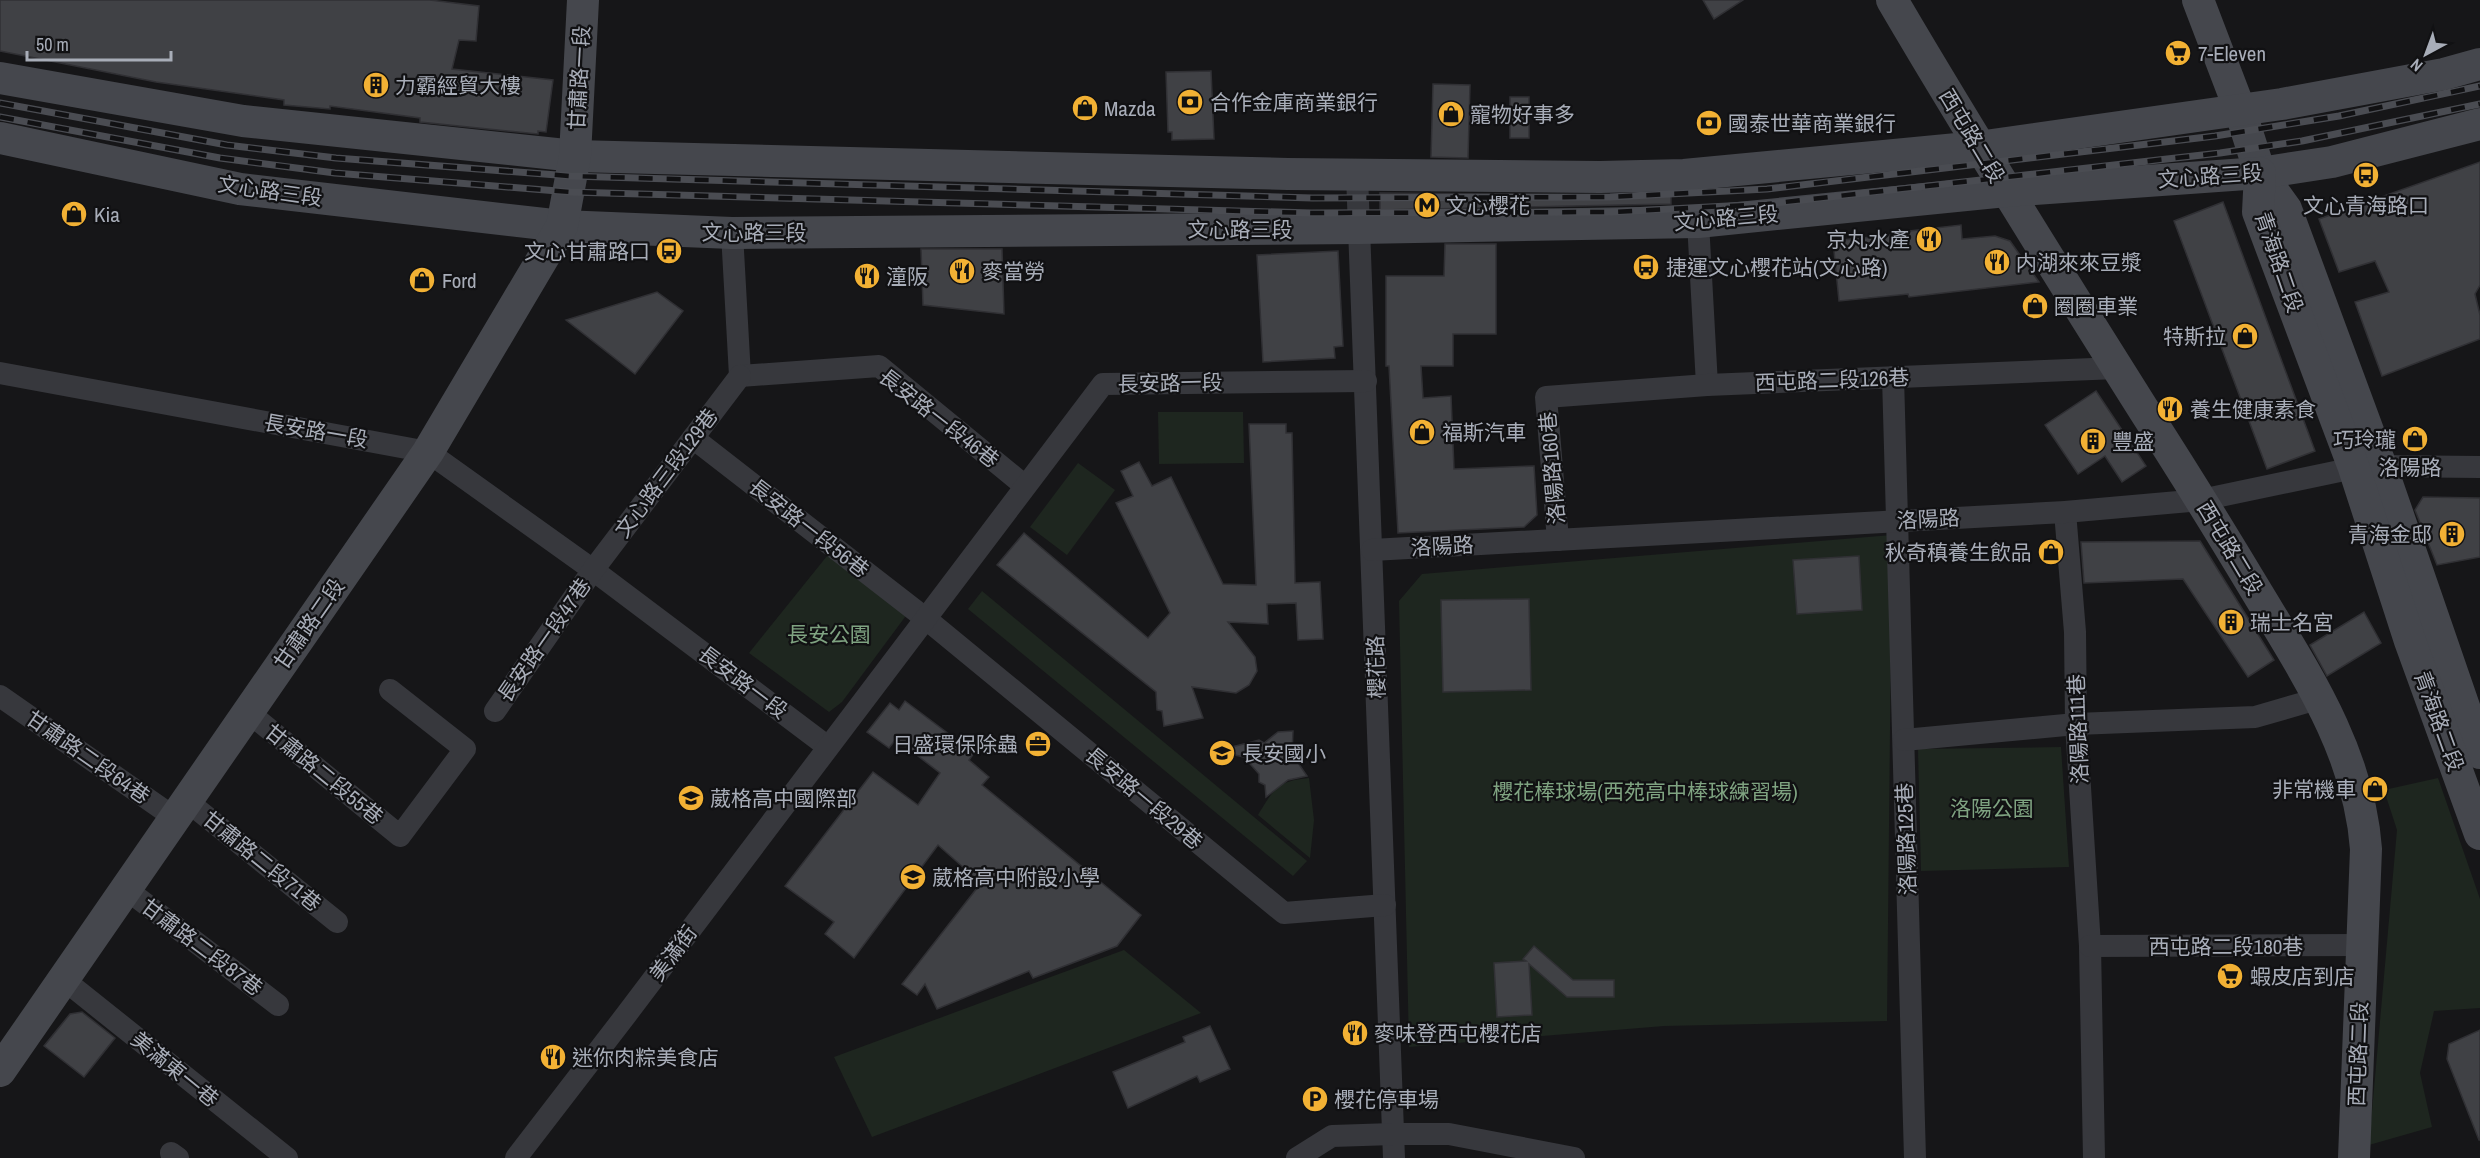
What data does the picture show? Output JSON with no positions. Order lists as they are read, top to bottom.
{
  "streets": {
    "main road": [
      "甘肅路一段",
      "西屯路二段",
      "文心路三段",
      "青海路二段",
      "甘肅路二段"
    ],
    "street": [
      "西屯路二段126巷",
      "長安路一段",
      "長安路一段46巷",
      "洛陽路",
      "洛陽路160巷",
      "文心路三段129巷",
      "長安路一段56巷",
      "長安路一段47巷",
      "櫻花路",
      "洛陽路111巷",
      "甘肅路二段64巷",
      "甘肅路二段55巷",
      "長安路一段29巷",
      "洛陽路125巷",
      "甘肅路二段71巷",
      "西屯路二段180巷",
      "甘肅路二段87巷",
      "美滿街",
      "美滿東一巷"
    ]
  },
  "crossings": [
    ["甘肅路一段", "甘肅路二段"],
    ["西屯路二段", "文心路三段"],
    ["西屯路二段", "西屯路二段126巷"],
    ["西屯路二段", "洛陽路"],
    ["西屯路二段", "西屯路二段180巷"],
    ["文心路三段", "青海路二段"],
    ["文心路三段", "甘肅路二段"],
    ["文心路三段", "櫻花路"],
    ["青海路二段", "洛陽路"],
    ["西屯路二段126巷", "洛陽路160巷"],
    ["西屯路二段126巷", "洛陽路125巷"],
    ["長安路一段", "長安路一段46巷"],
    ["長安路一段", "文心路三段129巷"],
    ["長安路一段", "長安路一段56巷"],
    ["長安路一段", "甘肅路二段"],
    ["長安路一段", "長安路一段47巷"],
    ["長安路一段", "櫻花路"],
    ["長安路一段", "長安路一段29巷"],
    ["長安路一段", "美滿街"],
    ["長安路一段46巷", "文心路三段129巷"],
    ["洛陽路", "洛陽路160巷"],
    ["洛陽路", "櫻花路"],
    ["洛陽路", "洛陽路111巷"],
    ["洛陽路", "洛陽路125巷"],
    ["文心路三段129巷", "長安路一段56巷"],
    ["文心路三段129巷", "長安路一段47巷"],
    ["長安路一段56巷", "長安路一段29巷"],
    ["甘肅路二段", "甘肅路二段64巷"],
    ["甘肅路二段", "甘肅路二段55巷"],
    ["甘肅路二段", "甘肅路二段71巷"],
    ["甘肅路二段", "甘肅路二段87巷"],
    ["甘肅路二段", "美滿東一巷"],
    ["櫻花路", "長安路一段29巷"],
    ["洛陽路111巷", "西屯路二段180巷"],
    ["甘肅路二段64巷", "甘肅路二段71巷"]
  ],
  "parks": ["長安公園", "櫻花棒球場(西苑高中棒球練習場)", "洛陽公園"],
  "places": {
    "supermarket": ["7-Eleven", "蝦皮店到店"],
    "building": [
      "力霸經貿大樓",
      "豐盛",
      "青海金邸",
      "瑞士名宮"
    ],
    "bank": ["合作金庫商業銀行", "國泰世華商業銀行"],
    "shop": [
      "Mazda",
      "寵物好事多",
      "Kia",
      "Ford",
      "圈圈車業",
      "特斯拉",
      "福斯汽車",
      "巧玲瓏",
      "秋奇稹養生飲品",
      "非常機車"
    ],
    "bus stop": ["文心青海路口", "文心甘肅路口", "捷運文心櫻花站(文心路)"],
    "metro station": ["文心櫻花"],
    "restaurant": [
      "京丸水產",
      "内湖來來豆漿",
      "麥當勞",
      "潼阪",
      "養生健康素食",
      "麥味登西屯櫻花店",
      "迷你肉粽美食店"
    ],
    "office": ["日盛環保除蟲"],
    "school or university": ["長安國小", "葳格高中國際部", "葳格高中附設小學"],
    "parking": ["櫻花停車場"]
  },
  "scale_bar": "50 m",
  "north": "bottom left"
}
